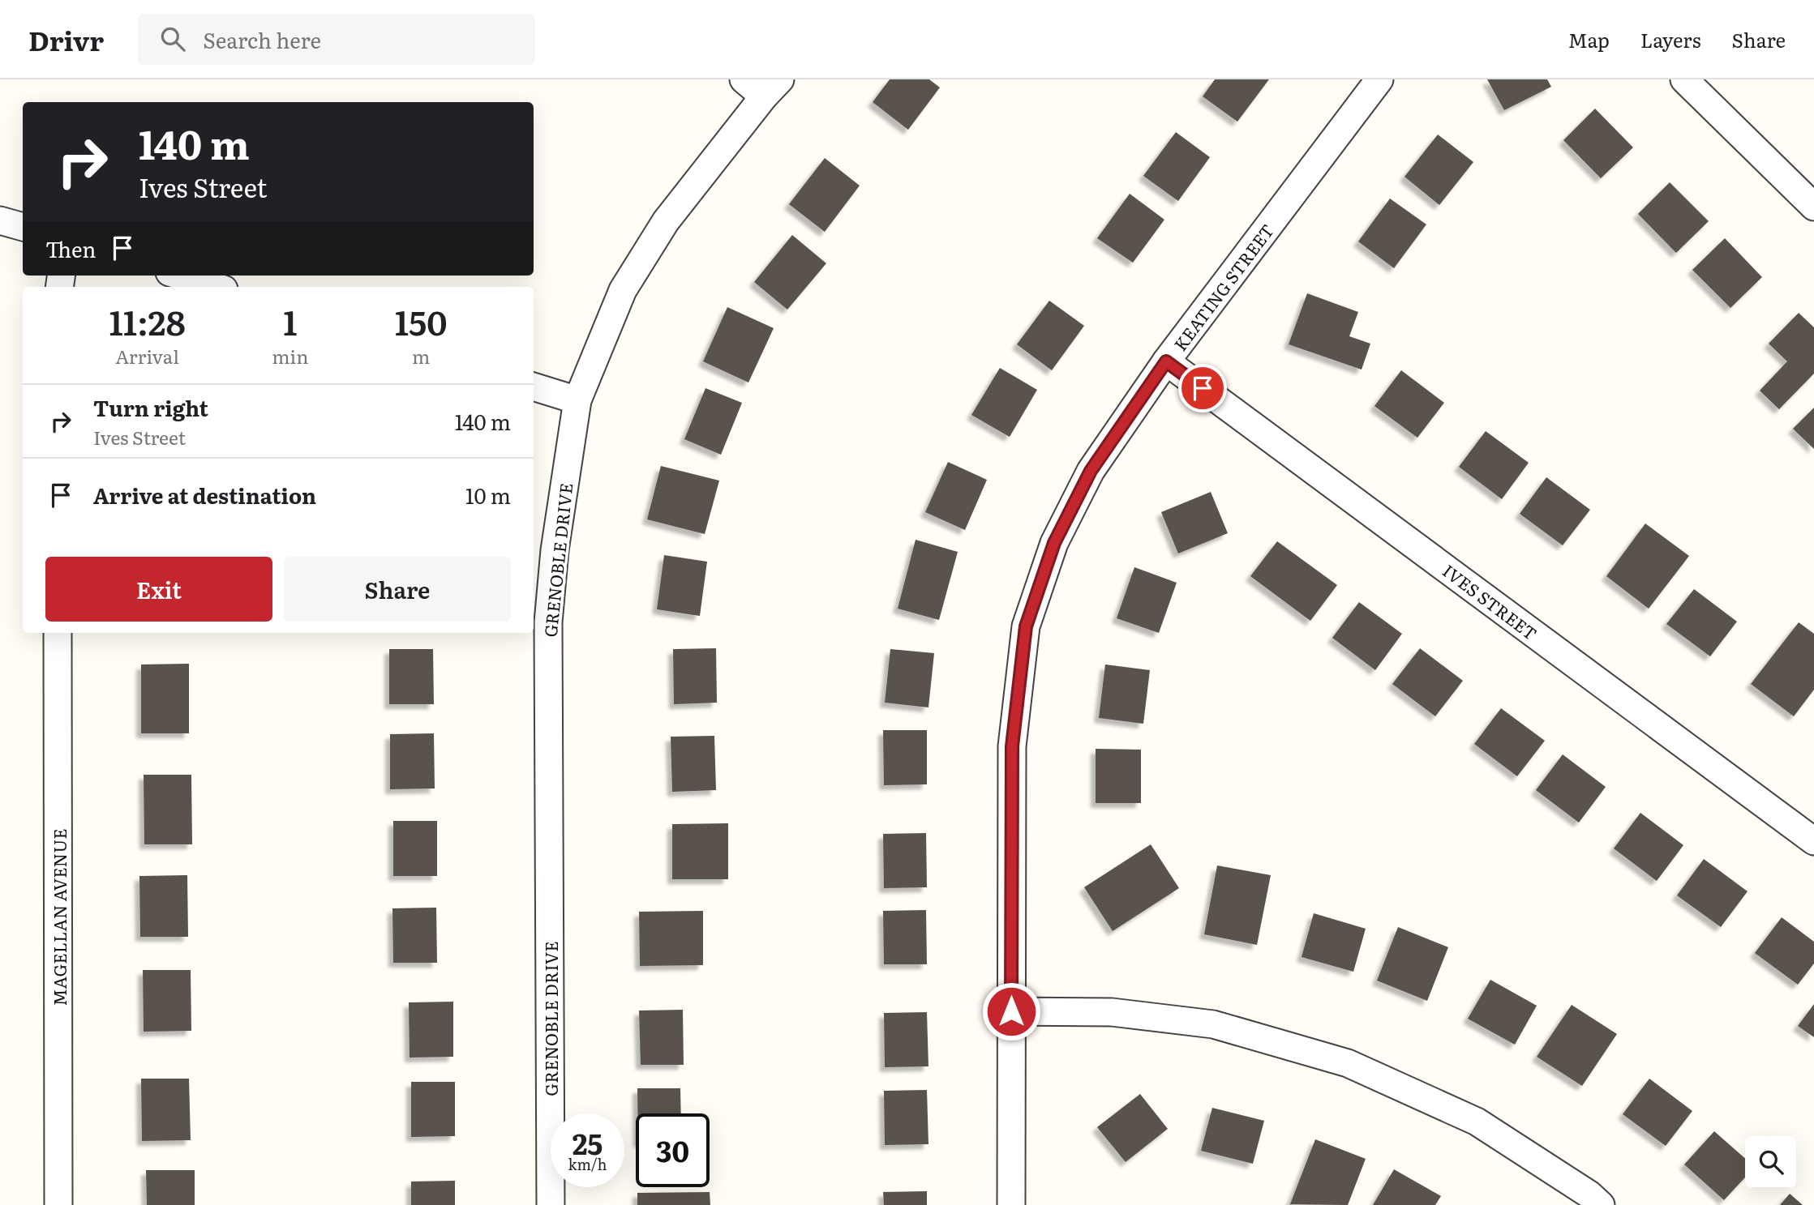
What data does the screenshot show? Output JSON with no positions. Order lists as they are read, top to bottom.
{
  "streets": {
    "street": [
      "KEATING STREET",
      "GRENOBLE DRIVE",
      "IVES STREET",
      "MAGELLAN AVENUE"
    ]
  },
  "crossings": [
    ["KEATING STREET", "IVES STREET"]
  ],
  "page": {
    "header": "Drivr",
    "search": "Search here",
    "nav": ["Map", "Layers", "Share"],
    "turn": ["140 m", "Ives Street"],
    "then": "Then",
    "eta": [
      "11:28",
      "Arrival",
      "1",
      "min",
      "150",
      "m"
    ],
    "list": [
      {
        "name": "Turn right",
        "note": "Ives Street",
        "value": "140 m"
      },
      {
        "name": "Arrive at destination",
        "value": "10 m"
      }
    ],
    "buttons": ["Exit", "Share"],
    "speed": "25 km/h",
    "limit": "30"
  }
}
